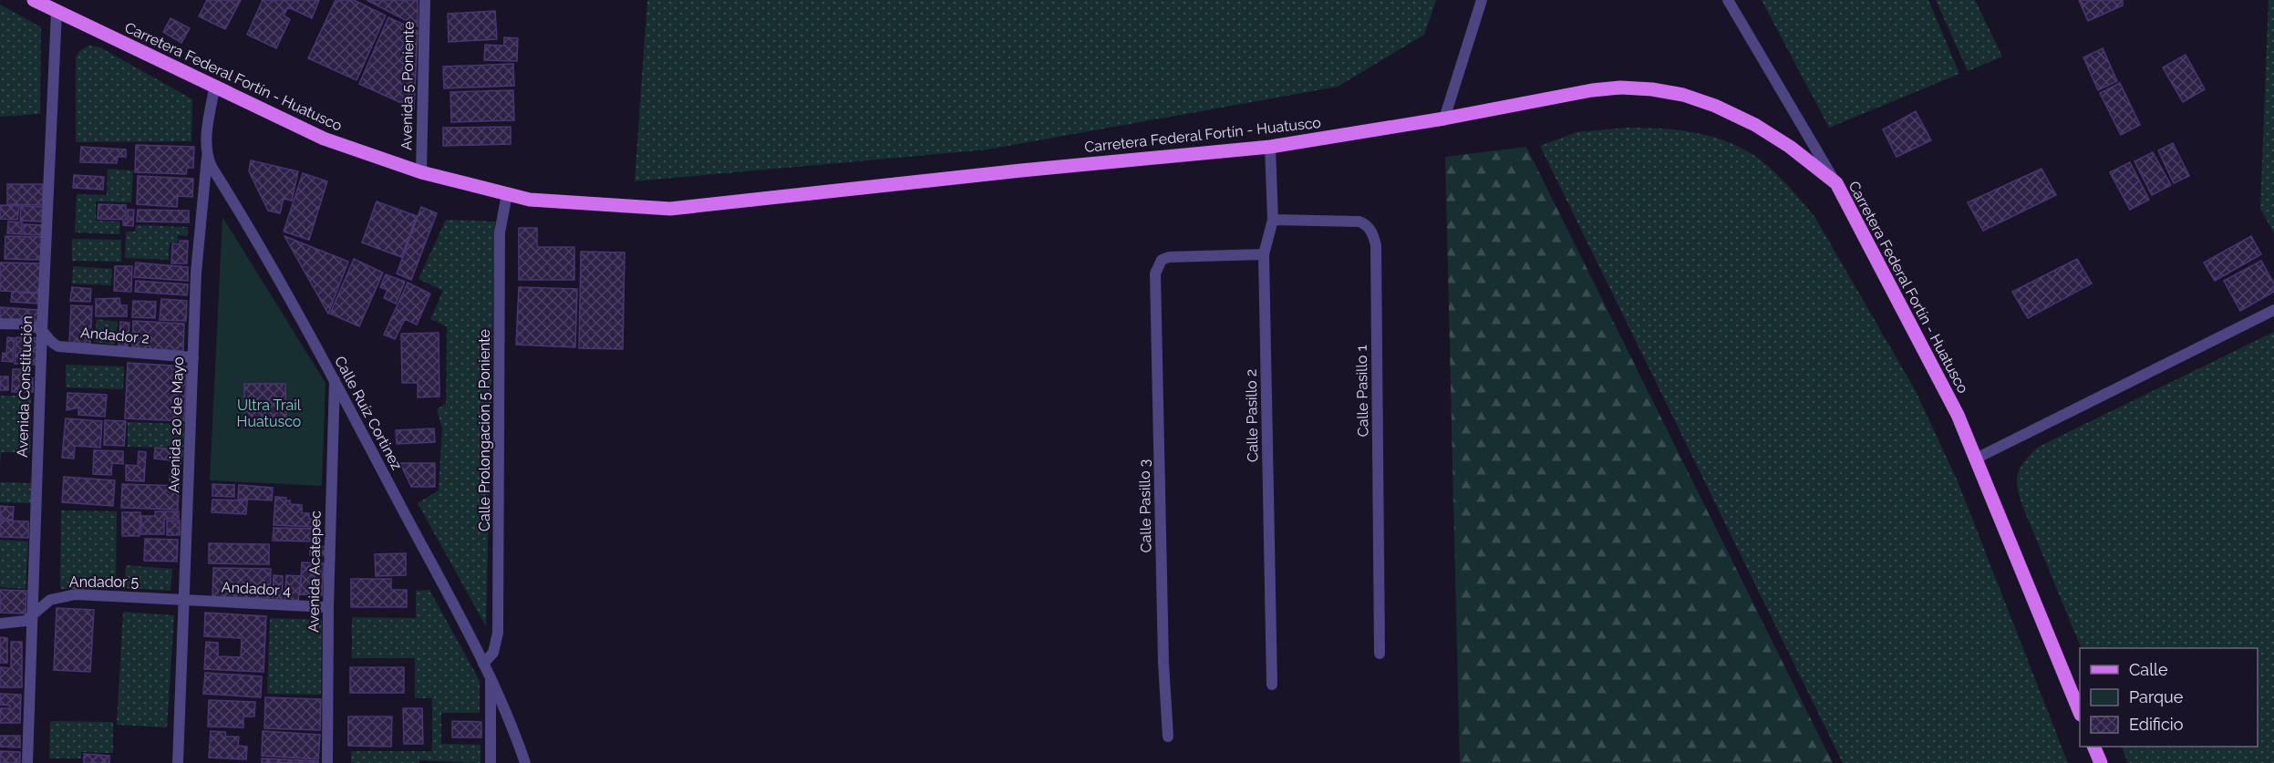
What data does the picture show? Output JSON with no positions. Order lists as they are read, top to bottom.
{
  "streets": {
    "main road": ["Carretera Federal Fortín - Huatusco"],
    "street": [
      "Avenida 5 Poniente",
      "Andador 2",
      "Avenida Constitución",
      "Calle Pasillo 1",
      "Calle Ruíz Cortinez",
      "Calle Pasillo 2",
      "Avenida 20 de Mayo",
      "Calle Prolongación 5 Poniente",
      "Calle Pasillo 3",
      "Avenida Acatepec",
      "Andador 5",
      "Andador 4"
    ]
  },
  "crossings": [
    ["Carretera Federal Fortín - Huatusco", "Avenida 5 Poniente"],
    ["Carretera Federal Fortín - Huatusco", "Avenida Constitución"],
    ["Carretera Federal Fortín - Huatusco", "Calle Pasillo 2"],
    ["Carretera Federal Fortín - Huatusco", "Avenida 20 de Mayo"],
    ["Carretera Federal Fortín - Huatusco", "Calle Prolongación 5 Poniente"],
    ["Andador 2", "Avenida Constitución"],
    ["Andador 2", "Avenida 20 de Mayo"],
    ["Avenida Constitución", "Andador 5"],
    ["Calle Pasillo 1", "Calle Pasillo 2"],
    ["Calle Ruíz Cortinez", "Avenida 20 de Mayo"],
    ["Calle Ruíz Cortinez", "Calle Prolongación 5 Poniente"],
    ["Calle Ruíz Cortinez", "Avenida Acatepec"],
    ["Calle Pasillo 2", "Calle Pasillo 3"],
    ["Avenida 20 de Mayo", "Andador 5"],
    ["Avenida 20 de Mayo", "Andador 4"],
    ["Avenida Acatepec", "Andador 4"],
    ["Andador 5", "Andador 4"]
  ],
  "parks": ["Ultra Trail Huatusco"],
  "legend": ["Calle", "Parque", "Edificio"]
}
